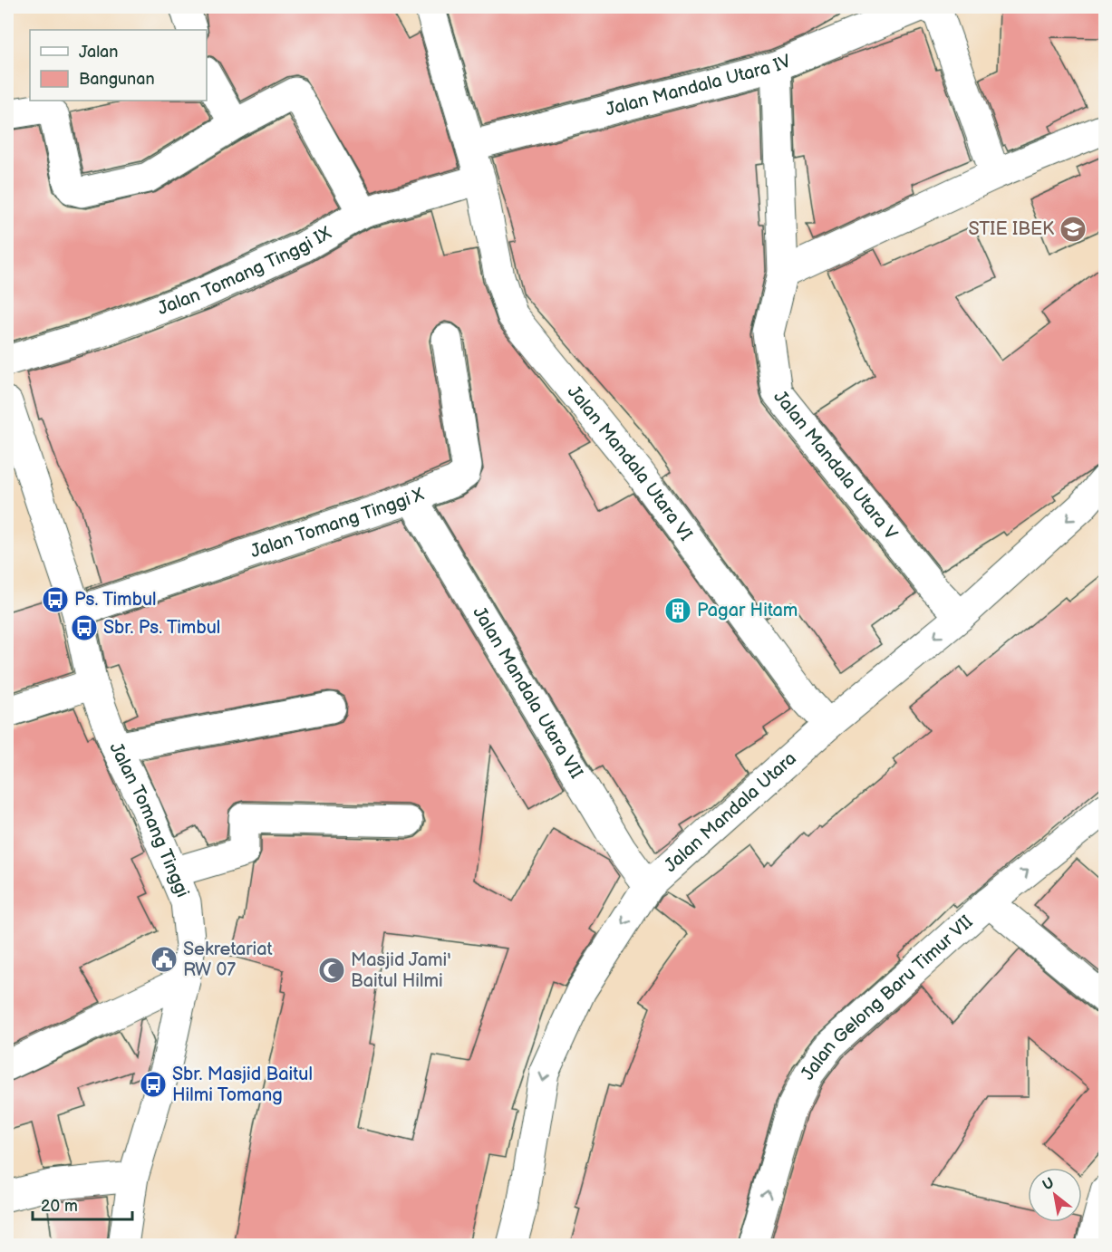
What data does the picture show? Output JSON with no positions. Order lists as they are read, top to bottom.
{
  "streets": {
    "street": [
      "Jalan Mandala Utara IV",
      "Jalan Tomang Tinggi IX",
      "Jalan Mandala Utara VI",
      "Jalan Mandala Utara V",
      "Jalan Tomang Tinggi X",
      "Jalan Mandala Utara VII",
      "Jalan Mandala Utara",
      "Jalan Tomang Tinggi",
      "Jalan Gelong Baru Timur VII"
    ]
  },
  "crossings": [
    ["Jalan Mandala Utara IV", "Jalan Mandala Utara VI"],
    ["Jalan Mandala Utara IV", "Jalan Mandala Utara V"],
    ["Jalan Tomang Tinggi IX", "Jalan Mandala Utara VI"],
    ["Jalan Mandala Utara VI", "Jalan Mandala Utara"],
    ["Jalan Mandala Utara V", "Jalan Mandala Utara"],
    ["Jalan Tomang Tinggi X", "Jalan Mandala Utara VII"],
    ["Jalan Tomang Tinggi X", "Jalan Tomang Tinggi"],
    ["Jalan Mandala Utara VII", "Jalan Mandala Utara"]
  ],
  "one_way": ["Jalan Mandala Utara", "Jalan Gelong Baru Timur VII"],
  "places": {
    "school or university": ["STIE IBEK"],
    "bus stop": ["Ps. Timbul", "Sbr. Ps. Timbul", "Sbr. Masjid Baitul Hilmi Tomang"],
    "building": ["Pagar Hitam"],
    "public building": ["Sekretariat RW 07"],
    "mosque": ["Masjid Jami' Baitul Hilmi"]
  },
  "legend": ["Jalan", "Bangunan"],
  "scale_bar": "20 m",
  "north": "top left"
}
